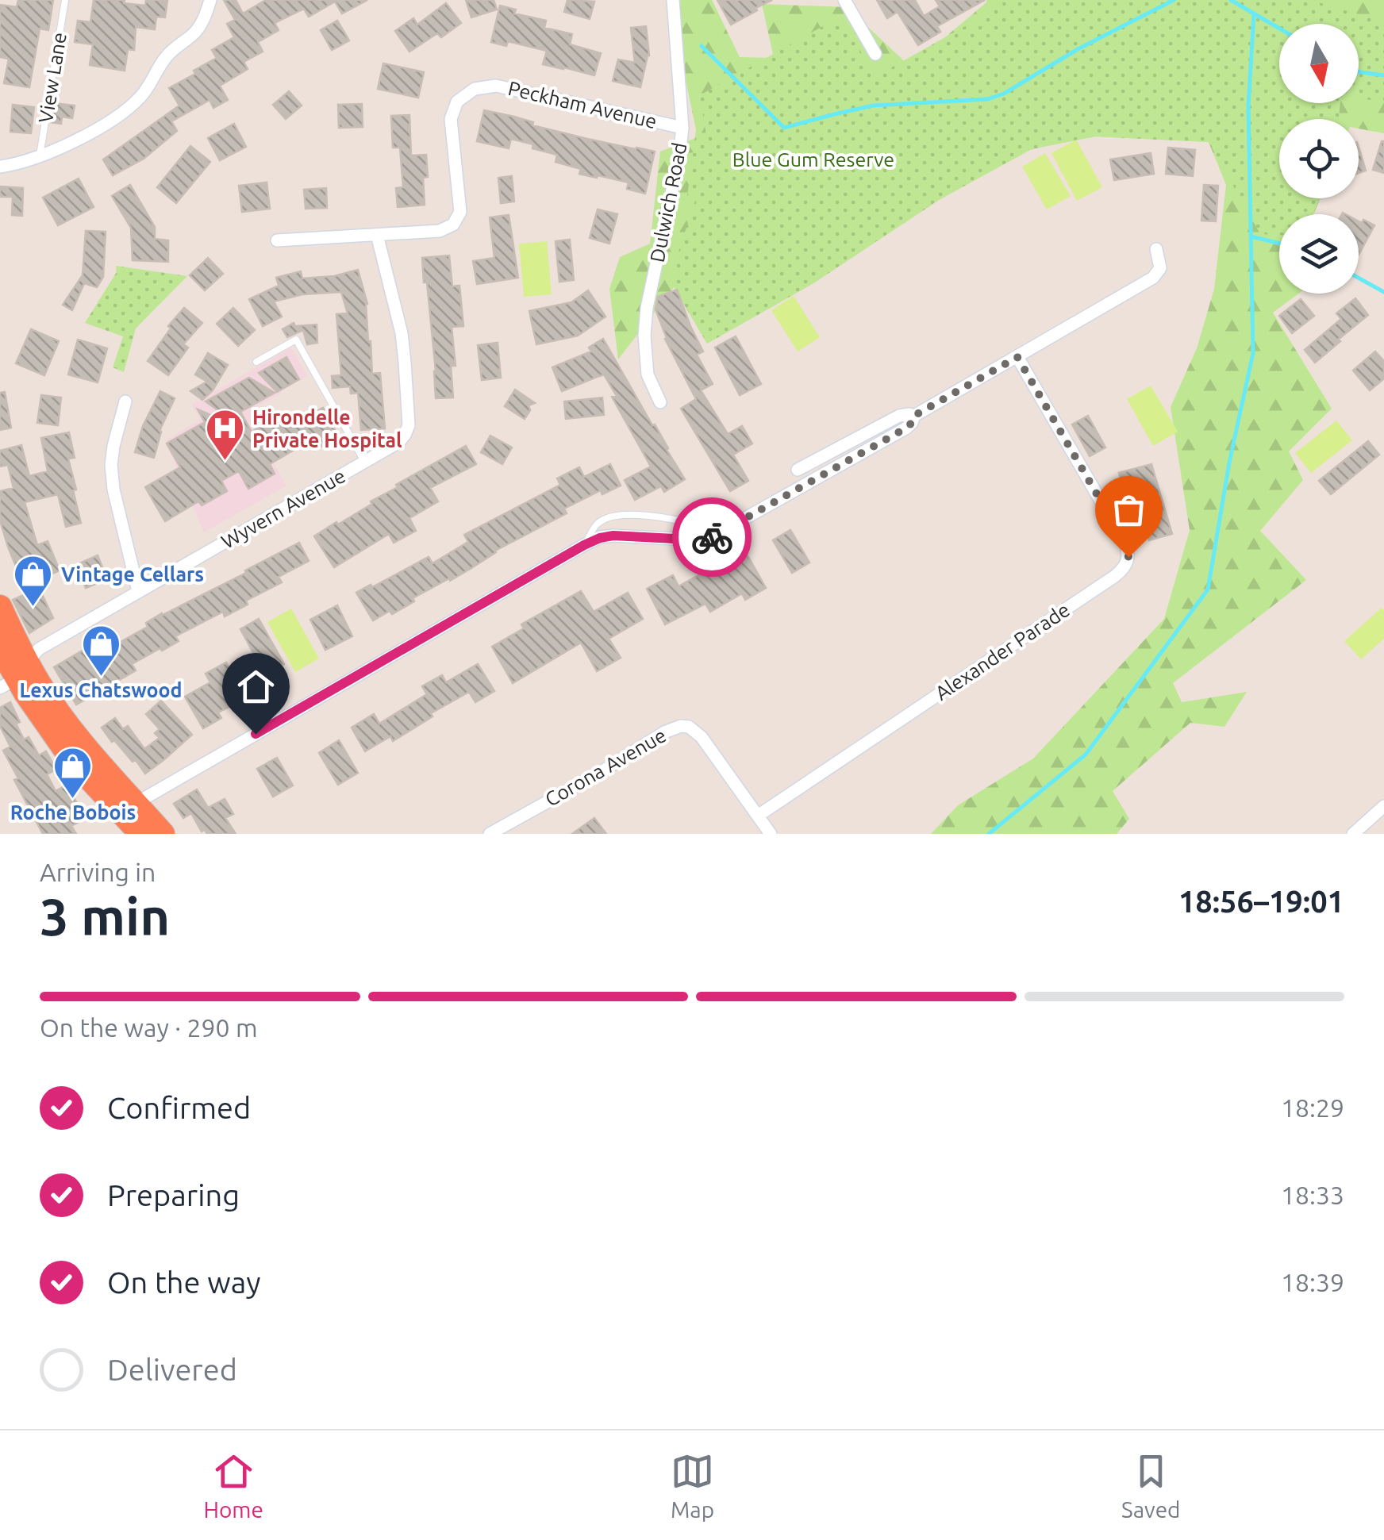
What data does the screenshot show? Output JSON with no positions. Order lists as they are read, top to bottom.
{
  "streets": {
    "street": [
      "Peckham Avenue",
      "Dulwich Road",
      "Wyvern Avenue",
      "Alexander Parade",
      "Corona Avenue"
    ],
    "lane": ["View Lane"]
  },
  "crossings": [
    ["Peckham Avenue", "Dulwich Road"],
    ["Peckham Avenue", "Wyvern Avenue"],
    ["Alexander Parade", "Corona Avenue"]
  ],
  "parks": ["Blue Gum Reserve"],
  "places": {
    "hospital": ["Hirondelle Private Hospital"],
    "shop": ["Vintage Cellars", "Lexus Chatswood", "Roche Bobois"]
  },
  "north": "bottom",
  "page": {
    "heading": ["3 min", "Arriving in", "18:56–19:01"],
    "bar": "On the way · 290 m",
    "list": [
      ["Confirmed", "18:29"],
      ["Preparing", "18:33"],
      ["On the way", "18:39"],
      "Delivered"
    ],
    "tabs": ["Home", "Map", "Saved"]
  }
}
